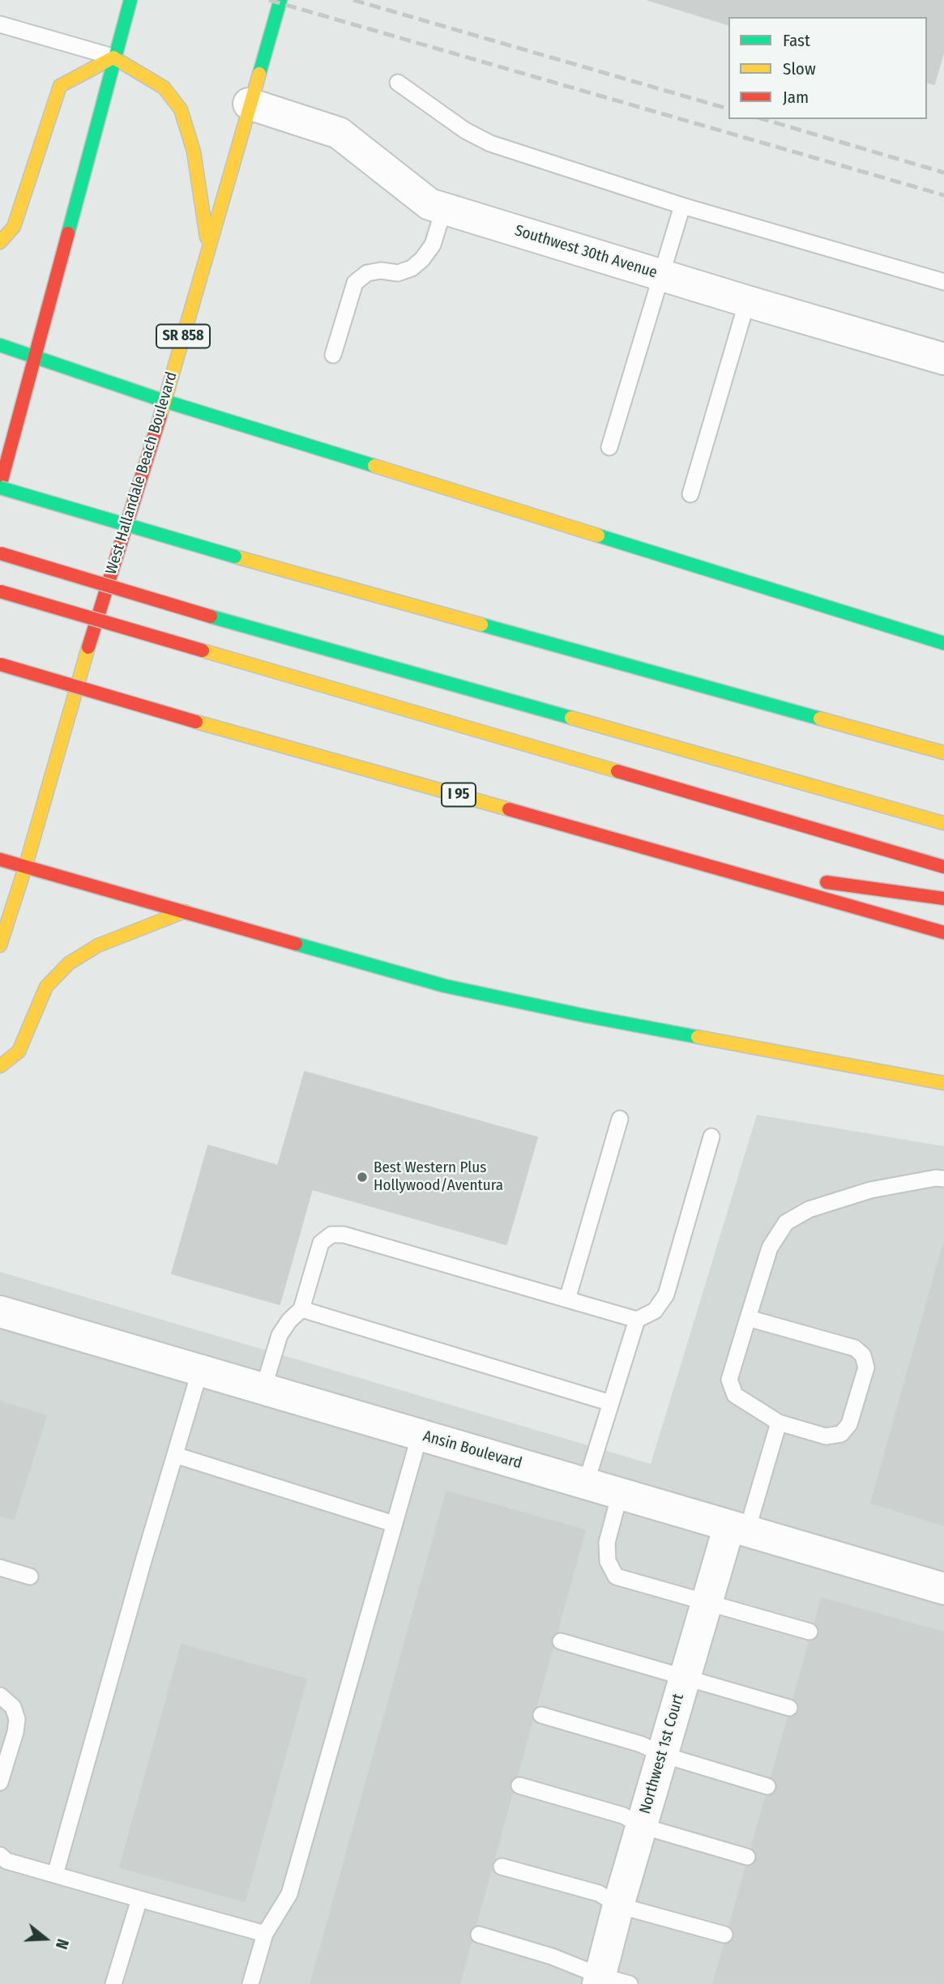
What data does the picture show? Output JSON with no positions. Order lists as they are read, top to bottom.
{
  "streets": {
    "main road": ["SR 858", "West Hallandale Beach Boulevard", "I 95"],
    "street": ["Southwest 30th Avenue", "Ansin Boulevard", "Northwest 1st Court"]
  },
  "crossings": [
    ["Southwest 30th Avenue", "West Hallandale Beach Boulevard"],
    ["Ansin Boulevard", "Northwest 1st Court"]
  ],
  "places": ["Best Western Plus Hollywood/Aventura"],
  "legend": ["Fast", "Slow", "Jam"],
  "north": "right"
}
